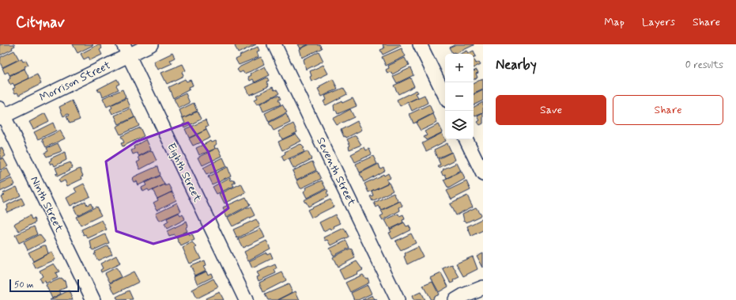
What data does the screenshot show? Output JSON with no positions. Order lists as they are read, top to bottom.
{
  "streets": {
    "street": [
      "Morrison Street",
      "Seventh Street",
      "Eighth Street",
      "Ninth Street"
    ]
  },
  "crossings": [
    ["Morrison Street", "Eighth Street"],
    ["Morrison Street", "Ninth Street"]
  ],
  "scale_bar": "50 m",
  "page": {
    "header": "Citynav",
    "nav": ["Map", "Layers", "Share"],
    "heading": ["Nearby", "0 results"],
    "map_buttons": ["+", "−"],
    "buttons": ["Save", "Share"],
    "scale": "50 m"
  }
}
